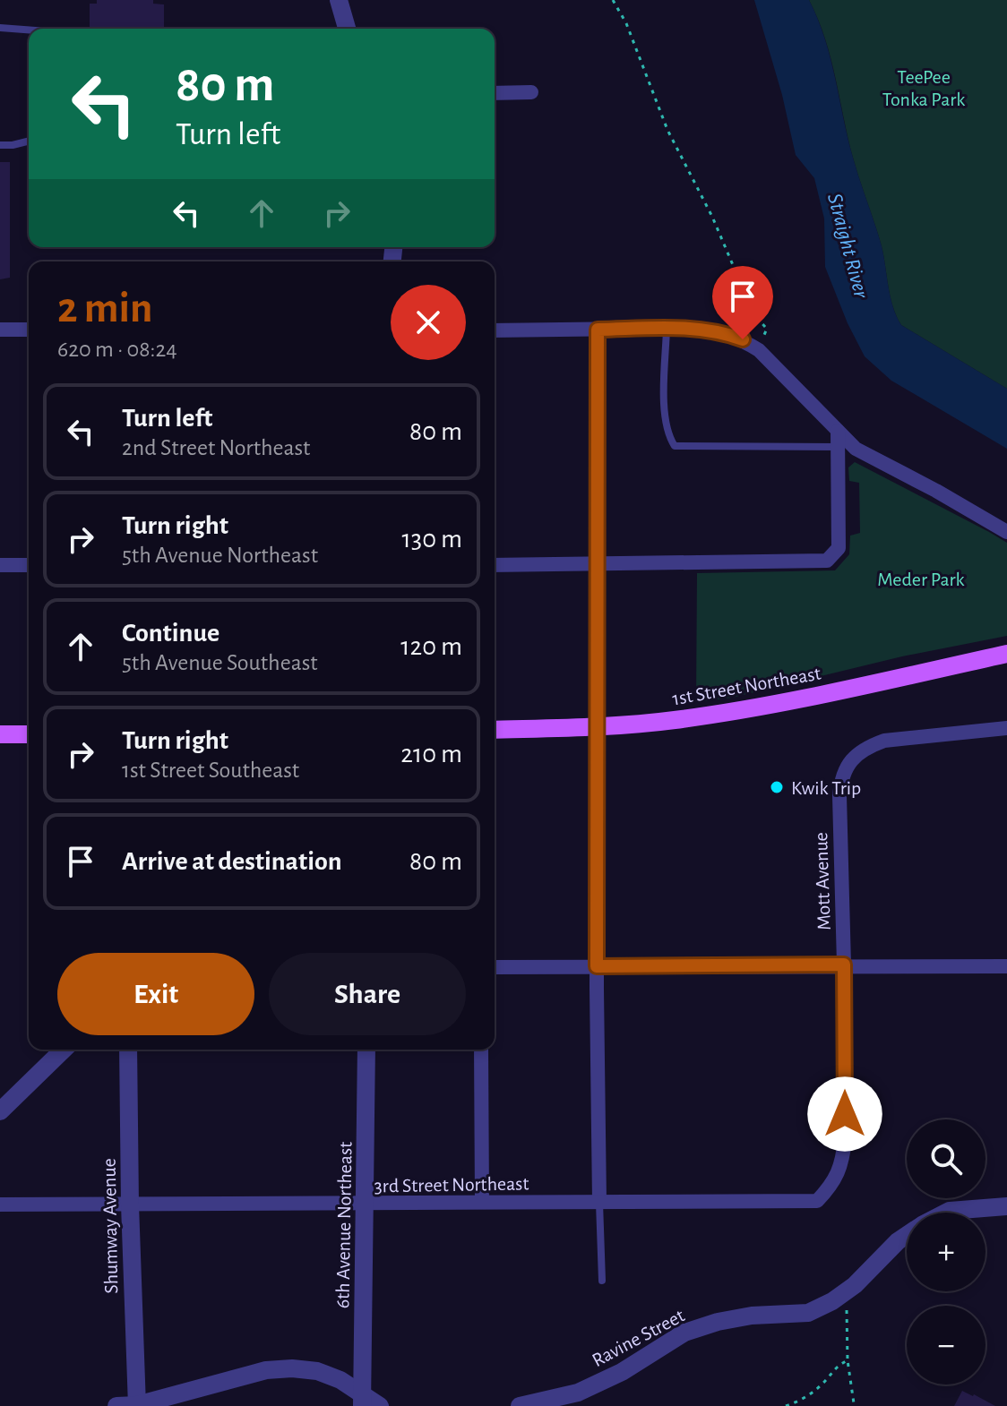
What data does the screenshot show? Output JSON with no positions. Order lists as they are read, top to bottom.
{
  "streets": {
    "main road": ["1st Street Northeast"],
    "street": [
      "Mott Avenue",
      "3rd Street Northeast",
      "6th Avenue Northeast",
      "Shumway Avenue",
      "Ravine Street"
    ]
  },
  "crossings": [
    ["Mott Avenue", "3rd Street Northeast"],
    ["3rd Street Northeast", "6th Avenue Northeast"],
    ["3rd Street Northeast", "Shumway Avenue"]
  ],
  "water": ["Straight River"],
  "parks": ["TeePee Tonka Park", "Meder Park"],
  "places": ["Kwik Trip"],
  "page": {
    "turn": ["80 m", "Turn left"],
    "heading": ["2 min", "620 m · 08:24"],
    "list": [
      {
        "name": "Turn left",
        "note": "2nd Street Northeast",
        "value": "80 m"
      },
      {
        "name": "Turn right",
        "note": "5th Avenue Northeast",
        "value": "130 m"
      },
      {
        "name": "Continue",
        "note": "5th Avenue Southeast",
        "value": "120 m"
      },
      {
        "name": "Turn right",
        "note": "1st Street Southeast",
        "value": "210 m"
      },
      {
        "name": "Arrive at destination",
        "value": "80 m"
      }
    ],
    "buttons": ["Exit", "Share"],
    "map_buttons": ["+", "−"]
  }
}
